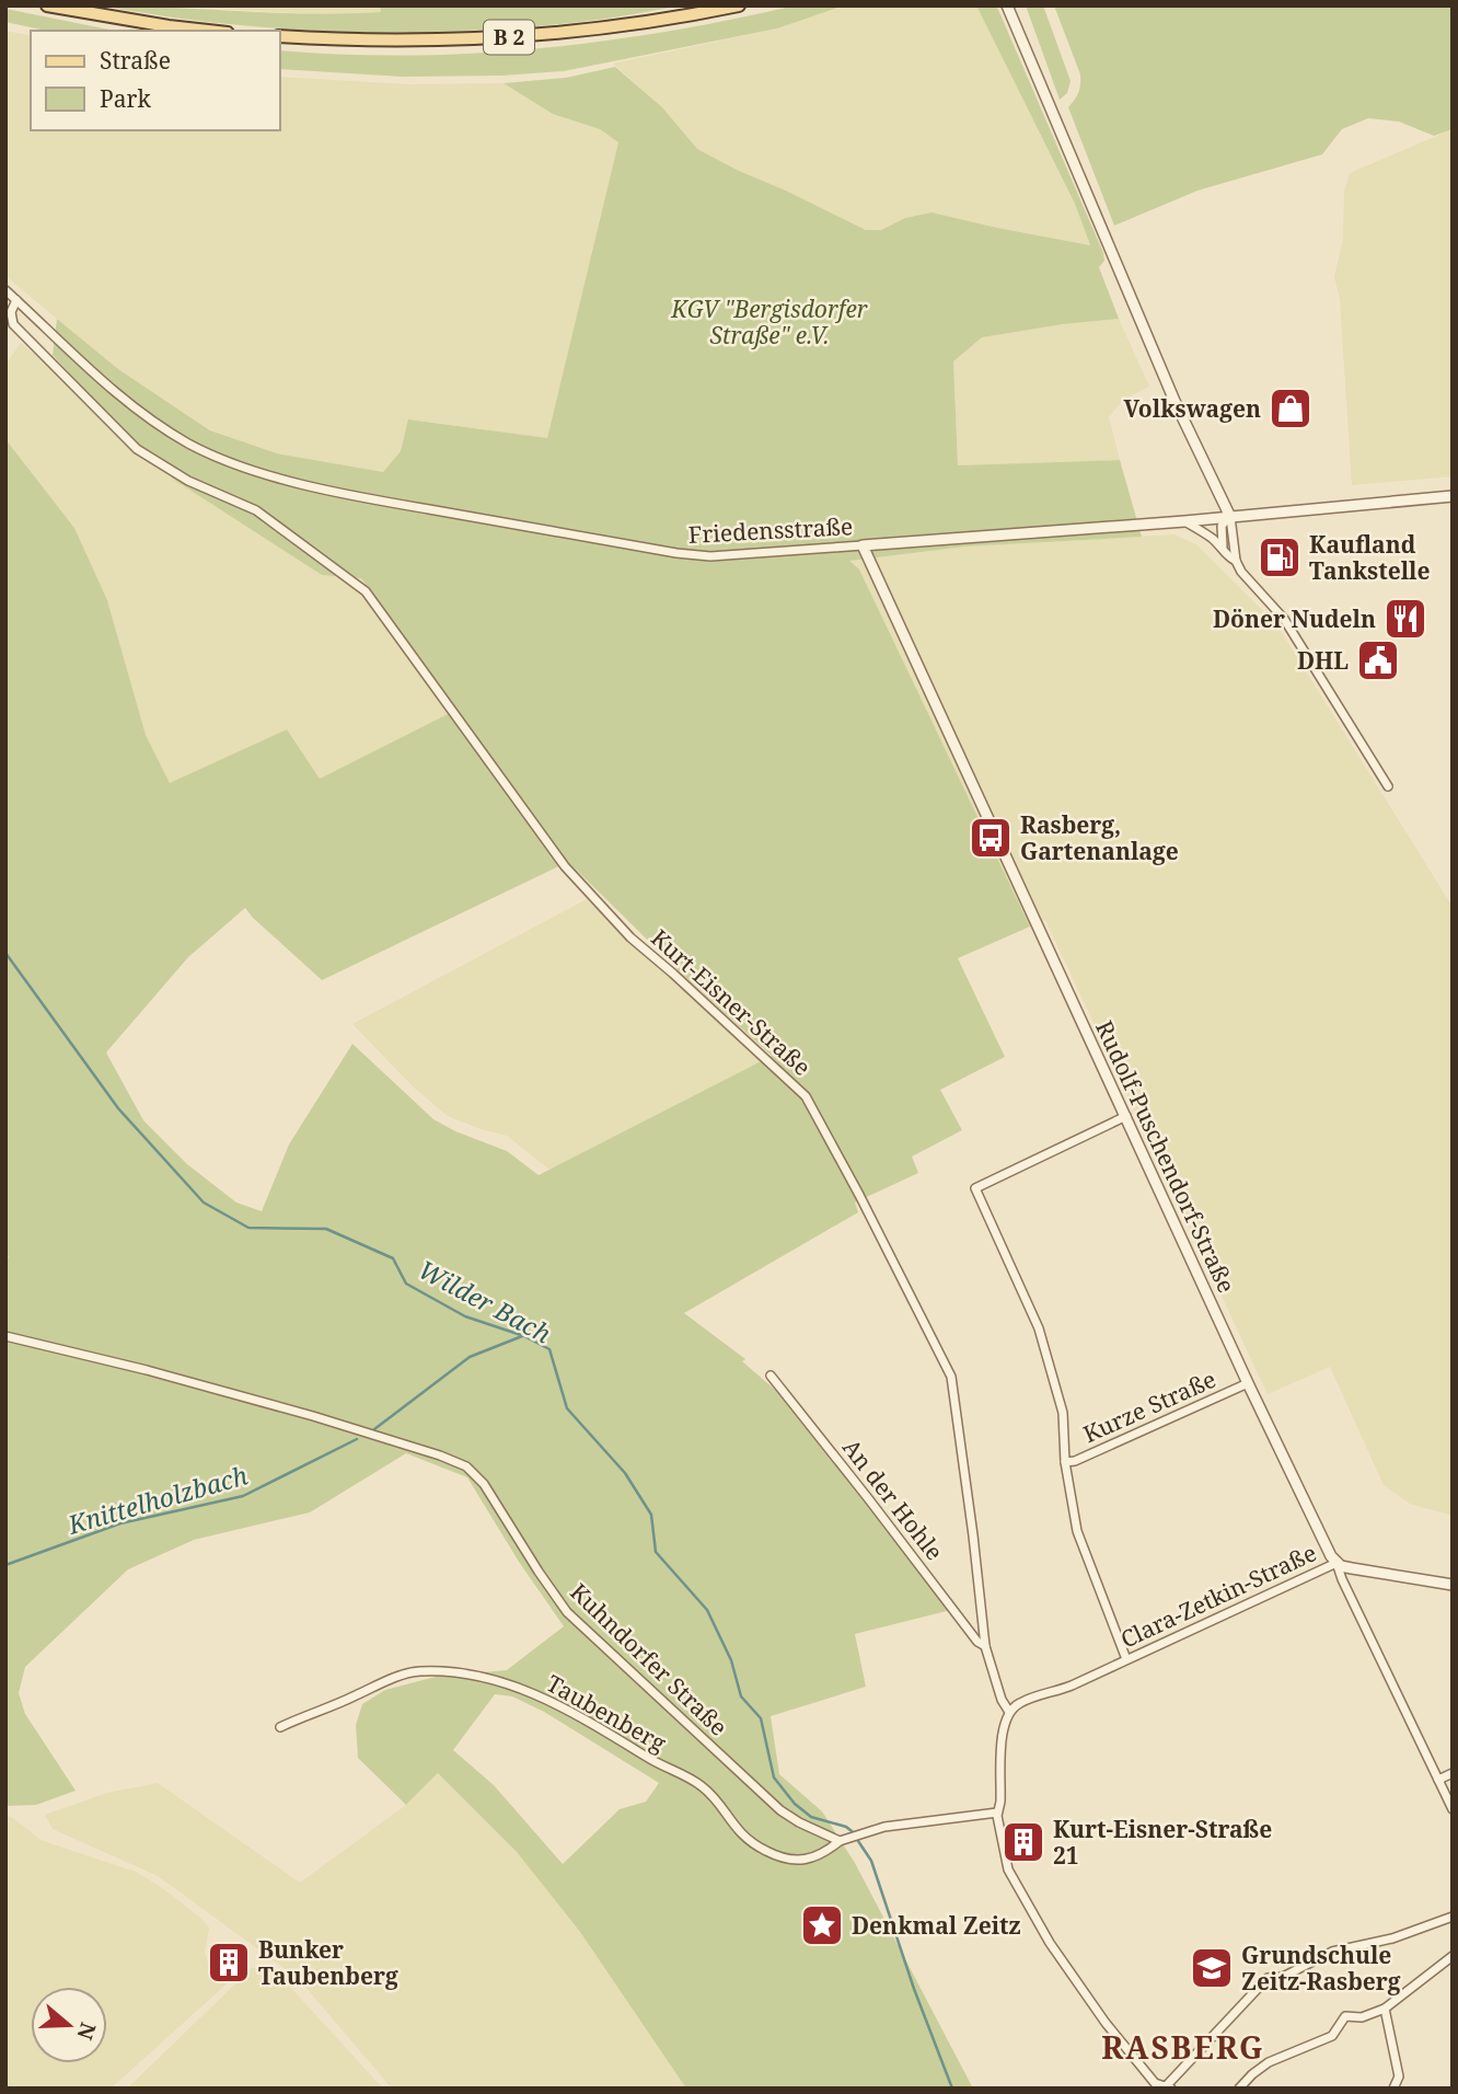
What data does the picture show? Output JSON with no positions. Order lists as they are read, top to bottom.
{
  "streets": {
    "main road": ["B 2"],
    "street": [
      "Friedensstraße",
      "Kurt-Eisner-Straße",
      "Rudolf-Puschendorf-Straße",
      "Kurze Straße",
      "An der Hohle",
      "Clara-Zetkin-Straße",
      "Kuhndorfer Straße",
      "Taubenberg"
    ]
  },
  "crossings": [
    ["Friedensstraße", "Kurt-Eisner-Straße"],
    ["Friedensstraße", "Rudolf-Puschendorf-Straße"],
    ["Kurt-Eisner-Straße", "An der Hohle"],
    ["Kurt-Eisner-Straße", "Clara-Zetkin-Straße"],
    ["Rudolf-Puschendorf-Straße", "Kurze Straße"],
    ["Rudolf-Puschendorf-Straße", "Clara-Zetkin-Straße"],
    ["Kuhndorfer Straße", "Taubenberg"]
  ],
  "districts": ["RASBERG"],
  "water": ["Wilder Bach", "Knittelholzbach"],
  "parks": ["KGV \"Bergisdorfer Straße\" e.V."],
  "places": {
    "shop": ["Volkswagen"],
    "fuel station": ["Kaufland Tankstelle"],
    "restaurant": ["Döner Nudeln"],
    "public building": ["DHL"],
    "bus stop": ["Rasberg, Gartenanlage"],
    "building": ["Kurt-Eisner-Straße 21", "Bunker Taubenberg"],
    "place": ["Denkmal Zeitz"],
    "school or university": ["Grundschule Zeitz-Rasberg"]
  },
  "legend": ["Straße", "Park"],
  "north": "right"
}
